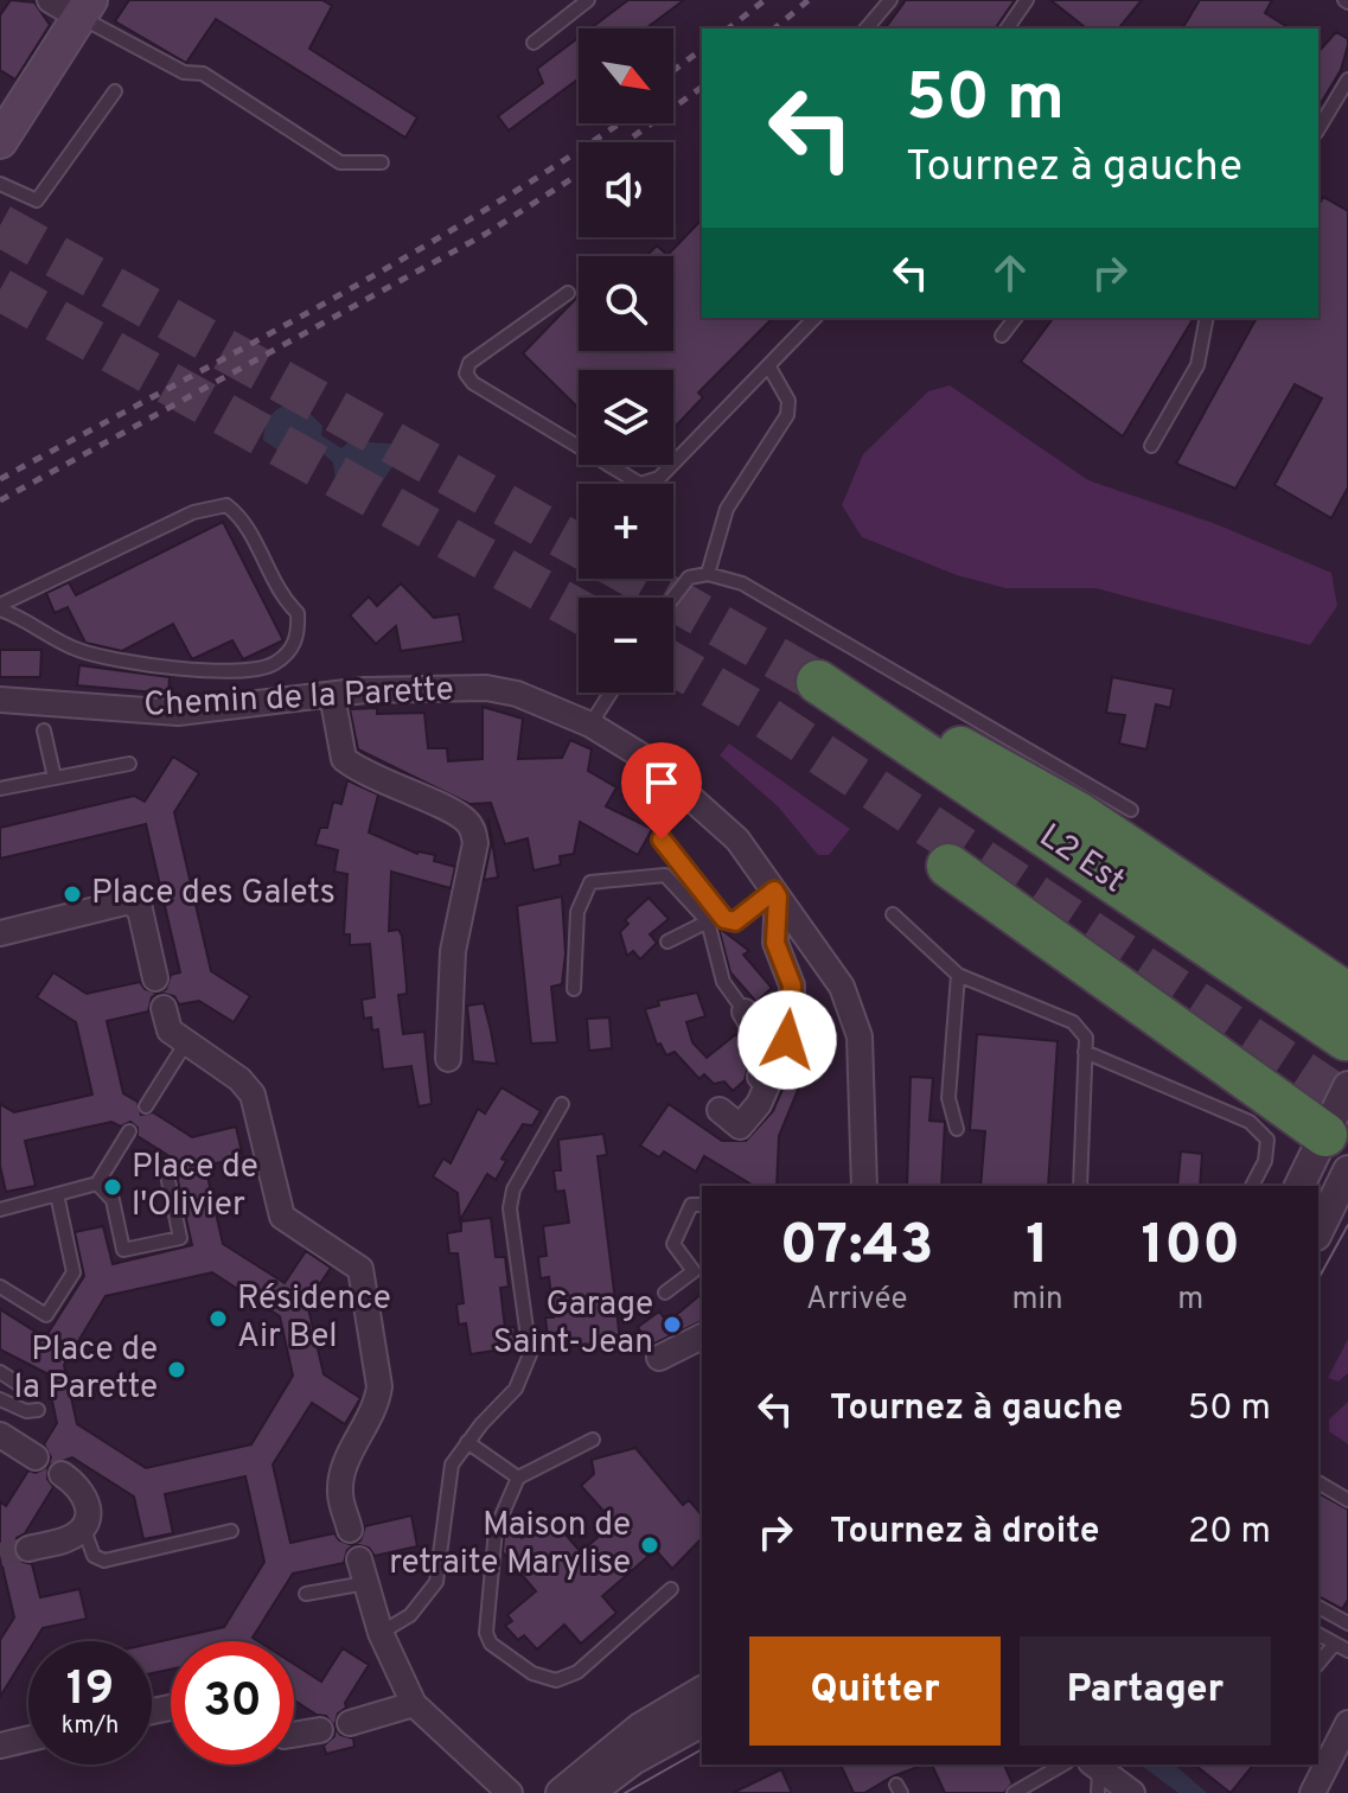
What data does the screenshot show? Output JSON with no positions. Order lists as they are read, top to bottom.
{
  "streets": {
    "highway": ["L2 Est"],
    "street": ["Chemin de la Parette"]
  },
  "places": [
    "Place des Galets",
    "Place de l'Olivier",
    "Résidence Air Bel",
    "Garage Saint-Jean",
    "Place de la Parette",
    "Maison de retraite Marylise"
  ],
  "north": "bottom right",
  "page": {
    "map_buttons": ["+", "−"],
    "turn": ["50 m", "Tournez à gauche"],
    "eta": [
      "07:43",
      "Arrivée",
      "1",
      "min",
      "100",
      "m"
    ],
    "list": [
      {
        "name": "Tournez à gauche",
        "value": "50 m"
      },
      {
        "name": "Tournez à droite",
        "value": "20 m"
      }
    ],
    "buttons": ["Quitter", "Partager"],
    "speed": "19 km/h",
    "limit": "30"
  }
}
